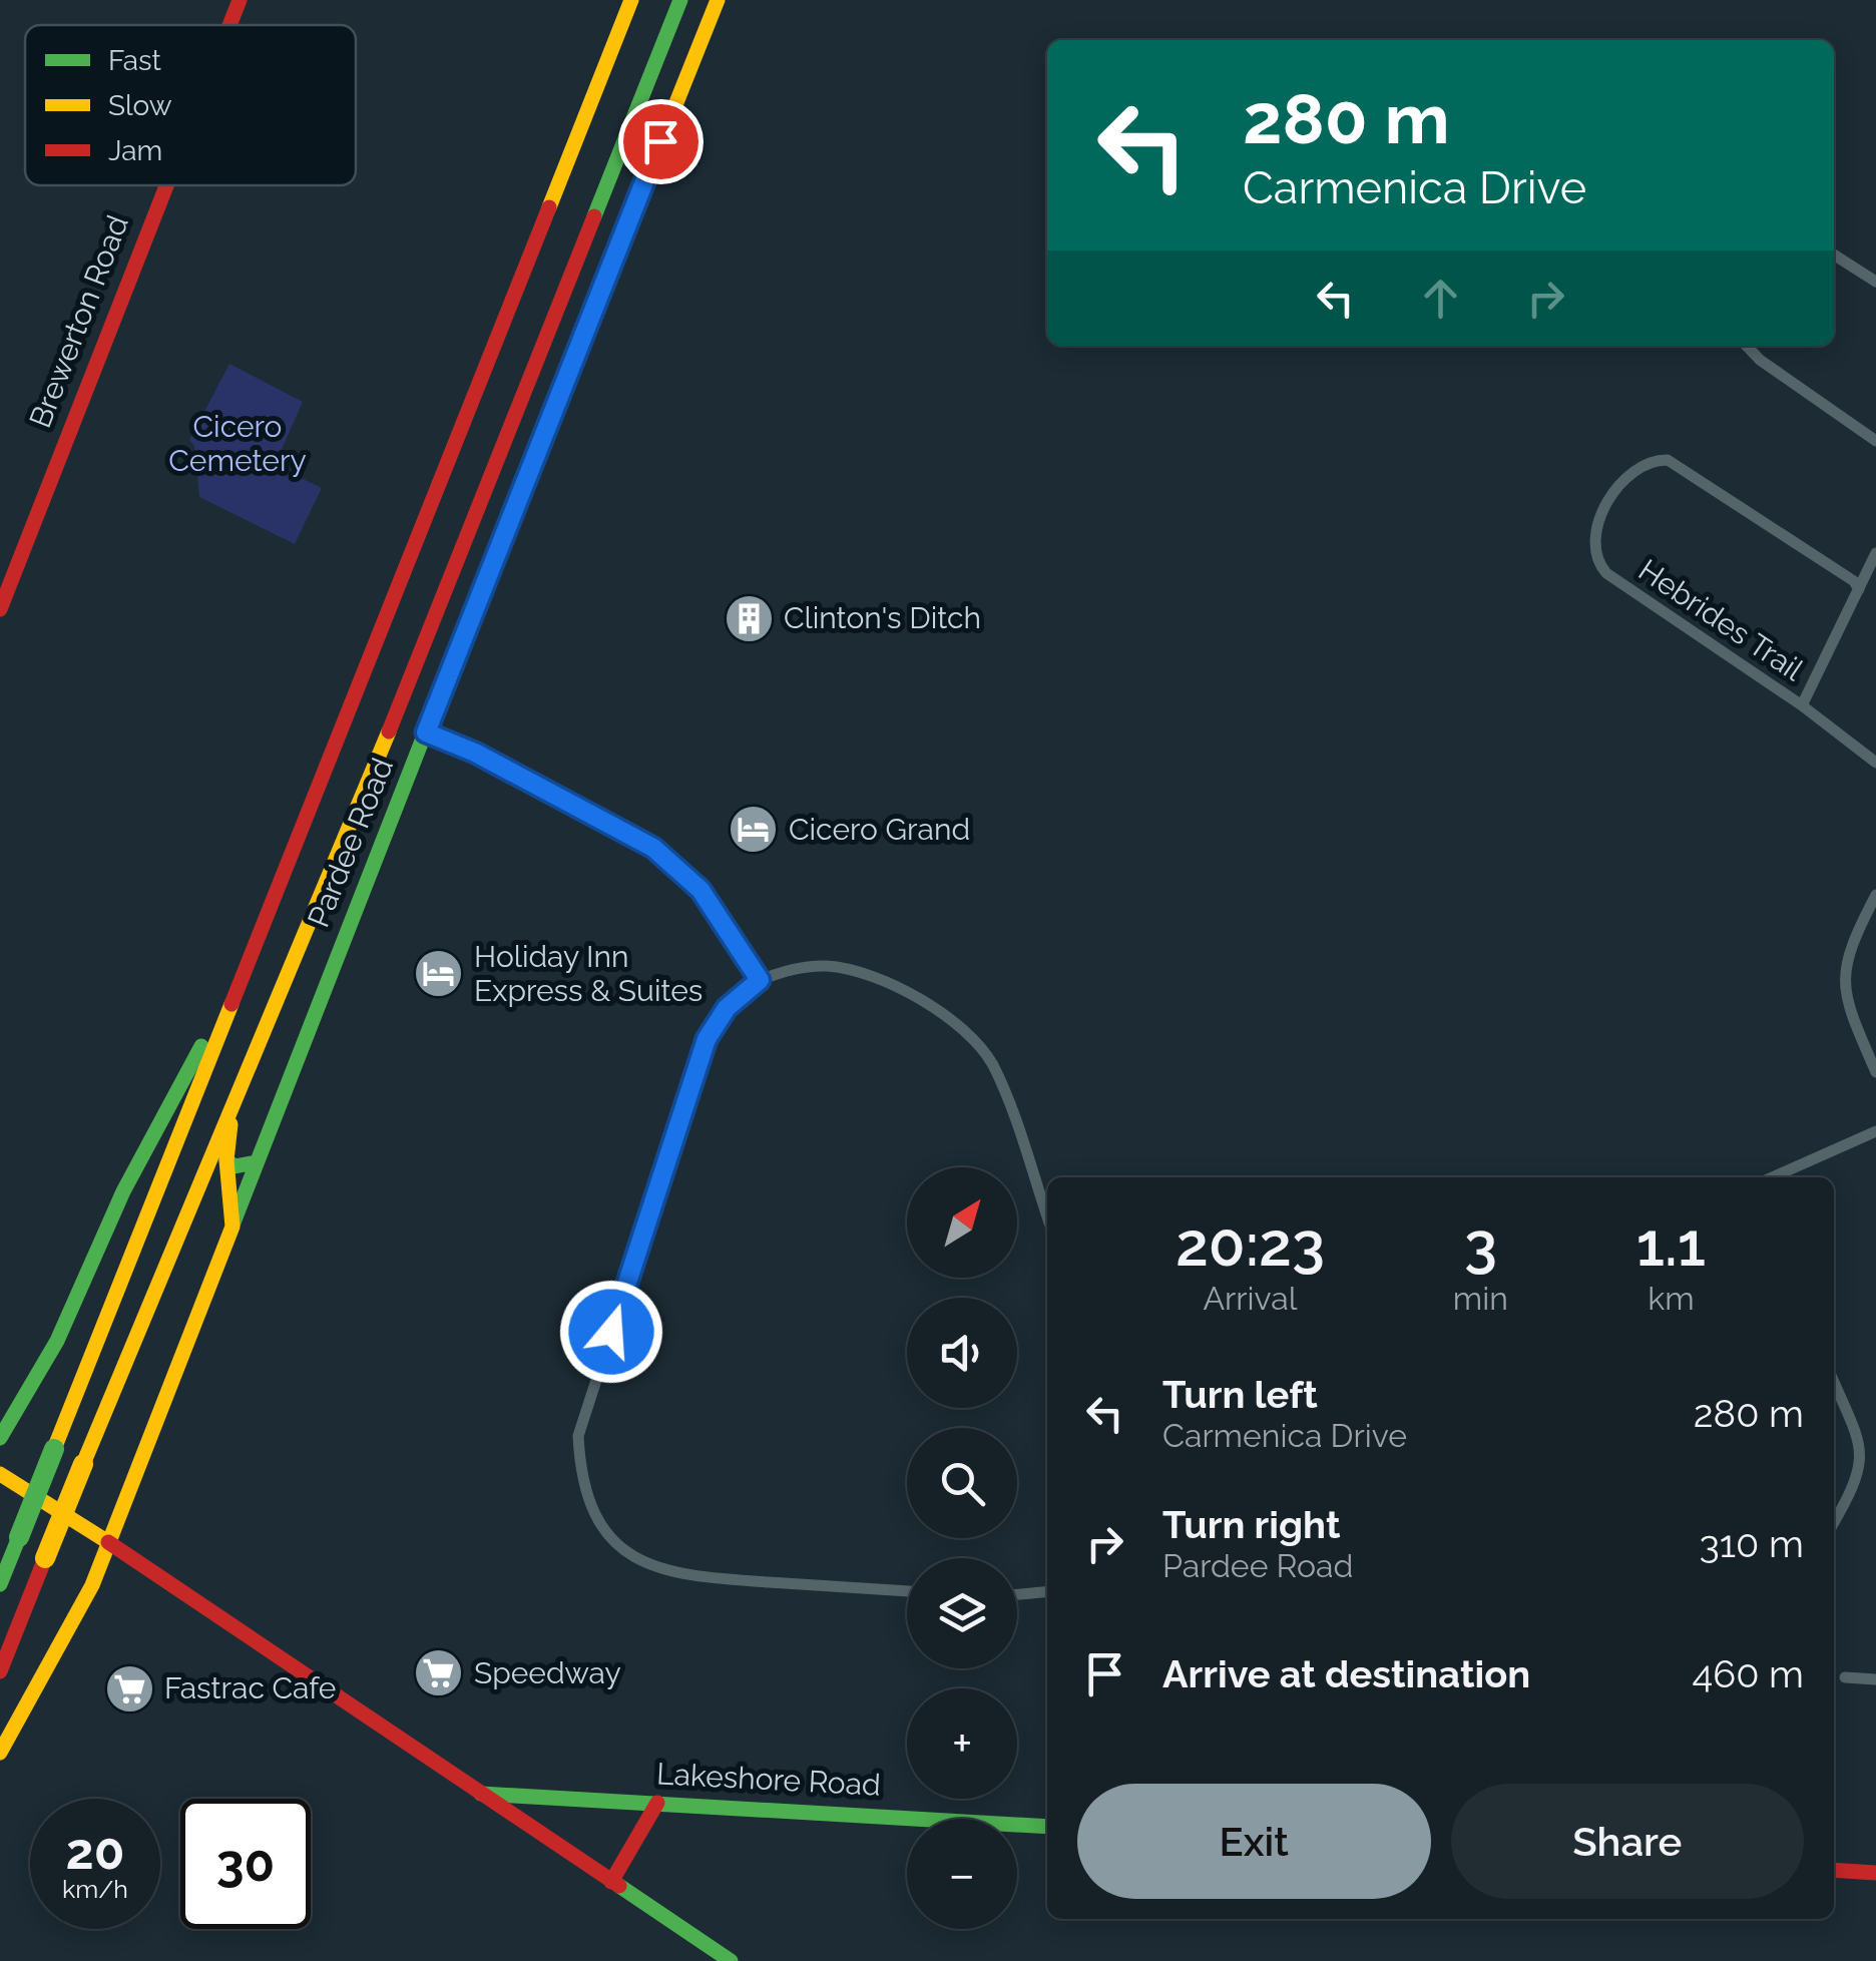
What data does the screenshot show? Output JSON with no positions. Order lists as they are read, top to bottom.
{
  "streets": {
    "main road": ["Brewerton Road", "Pardee Road", "Lakeshore Road"],
    "street": ["Hebrides Trail"]
  },
  "parks": ["Cicero Cemetery"],
  "places": {
    "building": ["Clinton's Ditch"],
    "hotel": ["Cicero Grand", "Holiday Inn Express & Suites"],
    "supermarket": ["Speedway", "Fastrac Cafe"]
  },
  "legend": ["Fast", "Slow", "Jam"],
  "north": "top right",
  "page": {
    "turn": ["280 m", "Carmenica Drive"],
    "map_buttons": ["+", "−"],
    "eta": [
      "20:23",
      "Arrival",
      "3",
      "min",
      "1.1",
      "km"
    ],
    "list": [
      {
        "name": "Turn left",
        "note": "Carmenica Drive",
        "value": "280 m"
      },
      {
        "name": "Turn right",
        "note": "Pardee Road",
        "value": "310 m"
      },
      {
        "name": "Arrive at destination",
        "value": "460 m"
      }
    ],
    "buttons": ["Exit", "Share"],
    "speed": "20 km/h",
    "limit": "30"
  }
}
